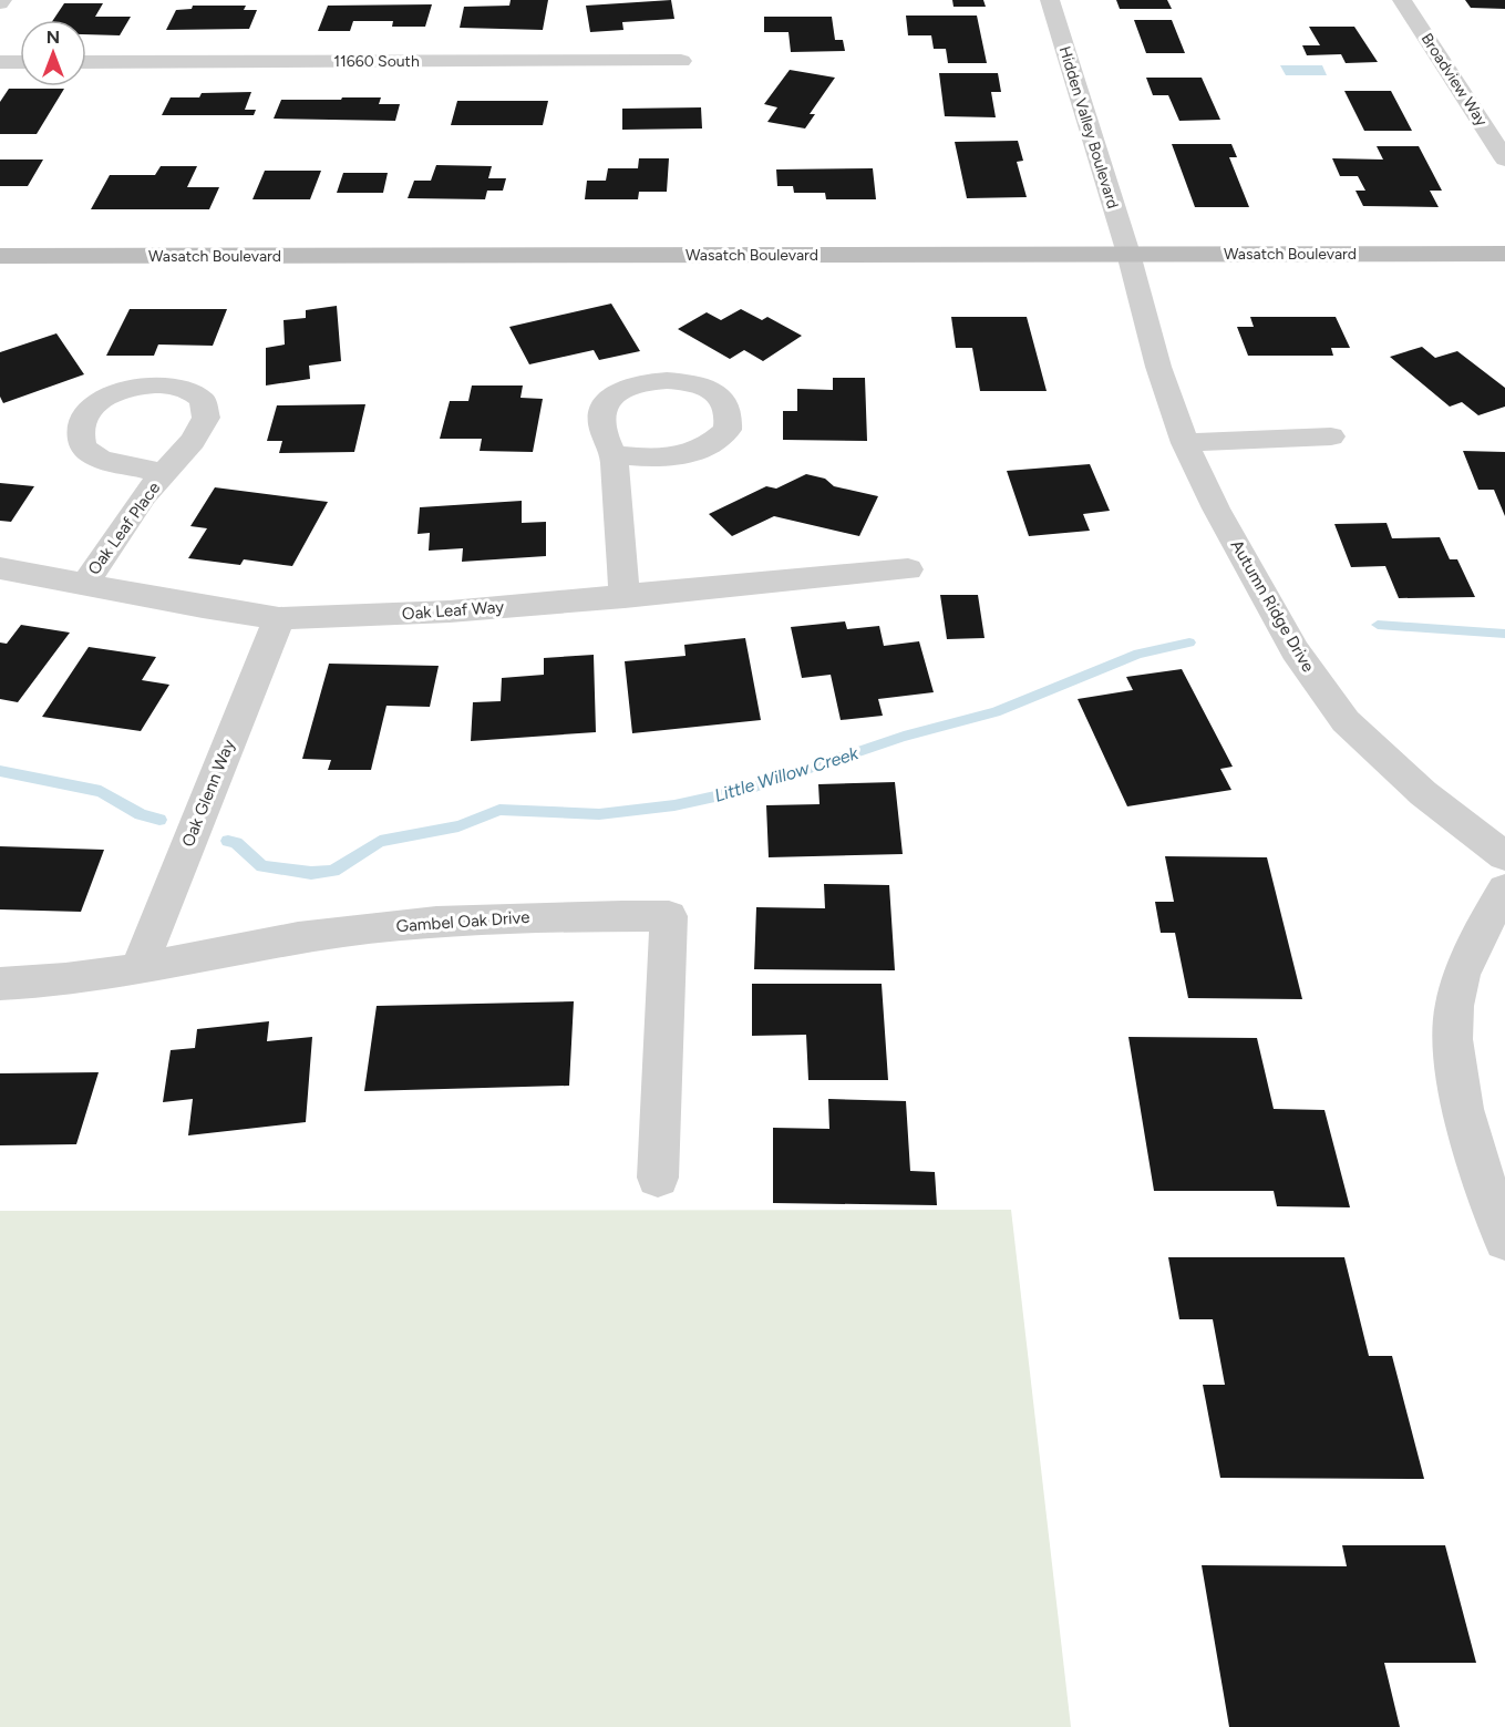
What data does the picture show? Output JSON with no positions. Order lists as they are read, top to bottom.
{
  "streets": {
    "main road": ["Wasatch Boulevard"],
    "street": [
      "11660 South",
      "Broadview Way",
      "Hidden Valley Boulevard",
      "Oak Leaf Place",
      "Autumn Ridge Drive",
      "Oak Leaf Way",
      "Oak Glenn Way",
      "Gambel Oak Drive"
    ]
  },
  "crossings": [
    ["Hidden Valley Boulevard", "Wasatch Boulevard"],
    ["Hidden Valley Boulevard", "Autumn Ridge Drive"],
    ["Wasatch Boulevard", "Autumn Ridge Drive"],
    ["Oak Leaf Place", "Oak Leaf Way"],
    ["Oak Leaf Way", "Oak Glenn Way"],
    ["Oak Glenn Way", "Gambel Oak Drive"]
  ],
  "water": ["Little Willow Creek"],
  "north": "top"
}
